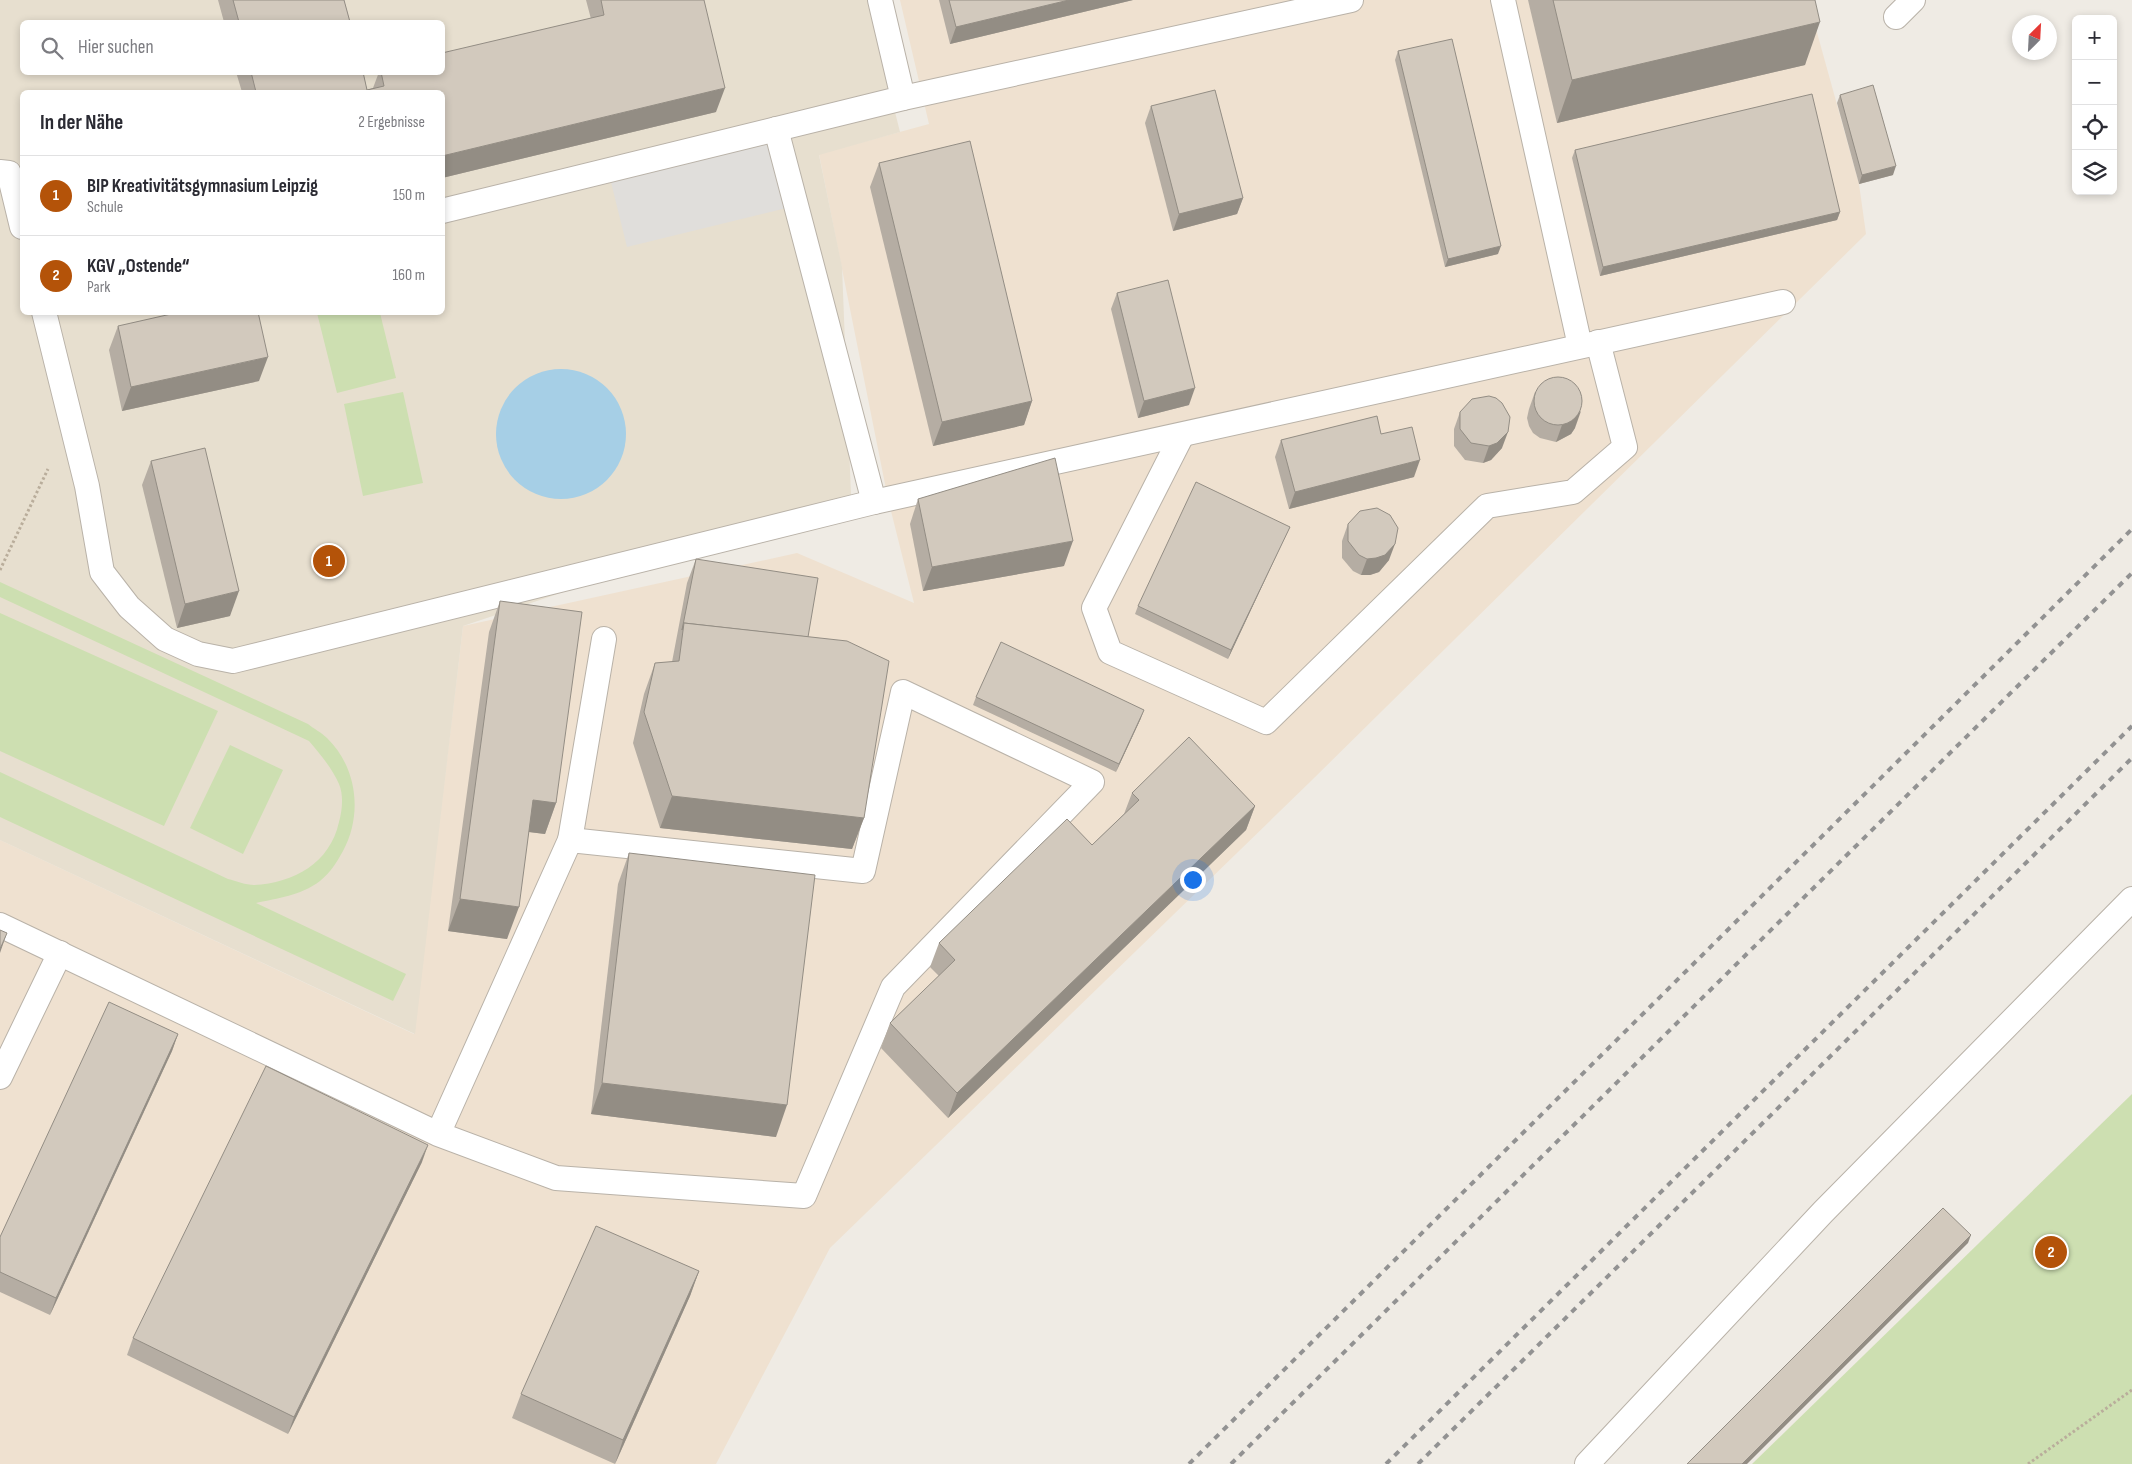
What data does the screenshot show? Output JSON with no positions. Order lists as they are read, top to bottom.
{
  "north": "top right",
  "page": {
    "map_buttons": ["+", "−"],
    "search": "Hier suchen",
    "heading": ["In der Nähe", "2 Ergebnisse"],
    "list": [
      {
        "mark": "1",
        "name": "BIP Kreativitätsgymnasium Leipzig",
        "note": "Schule",
        "value": "150 m"
      },
      {
        "mark": "2",
        "name": "KGV „Ostende“",
        "note": "Park",
        "value": "160 m"
      }
    ],
    "pins": ["1", "2"]
  }
}
